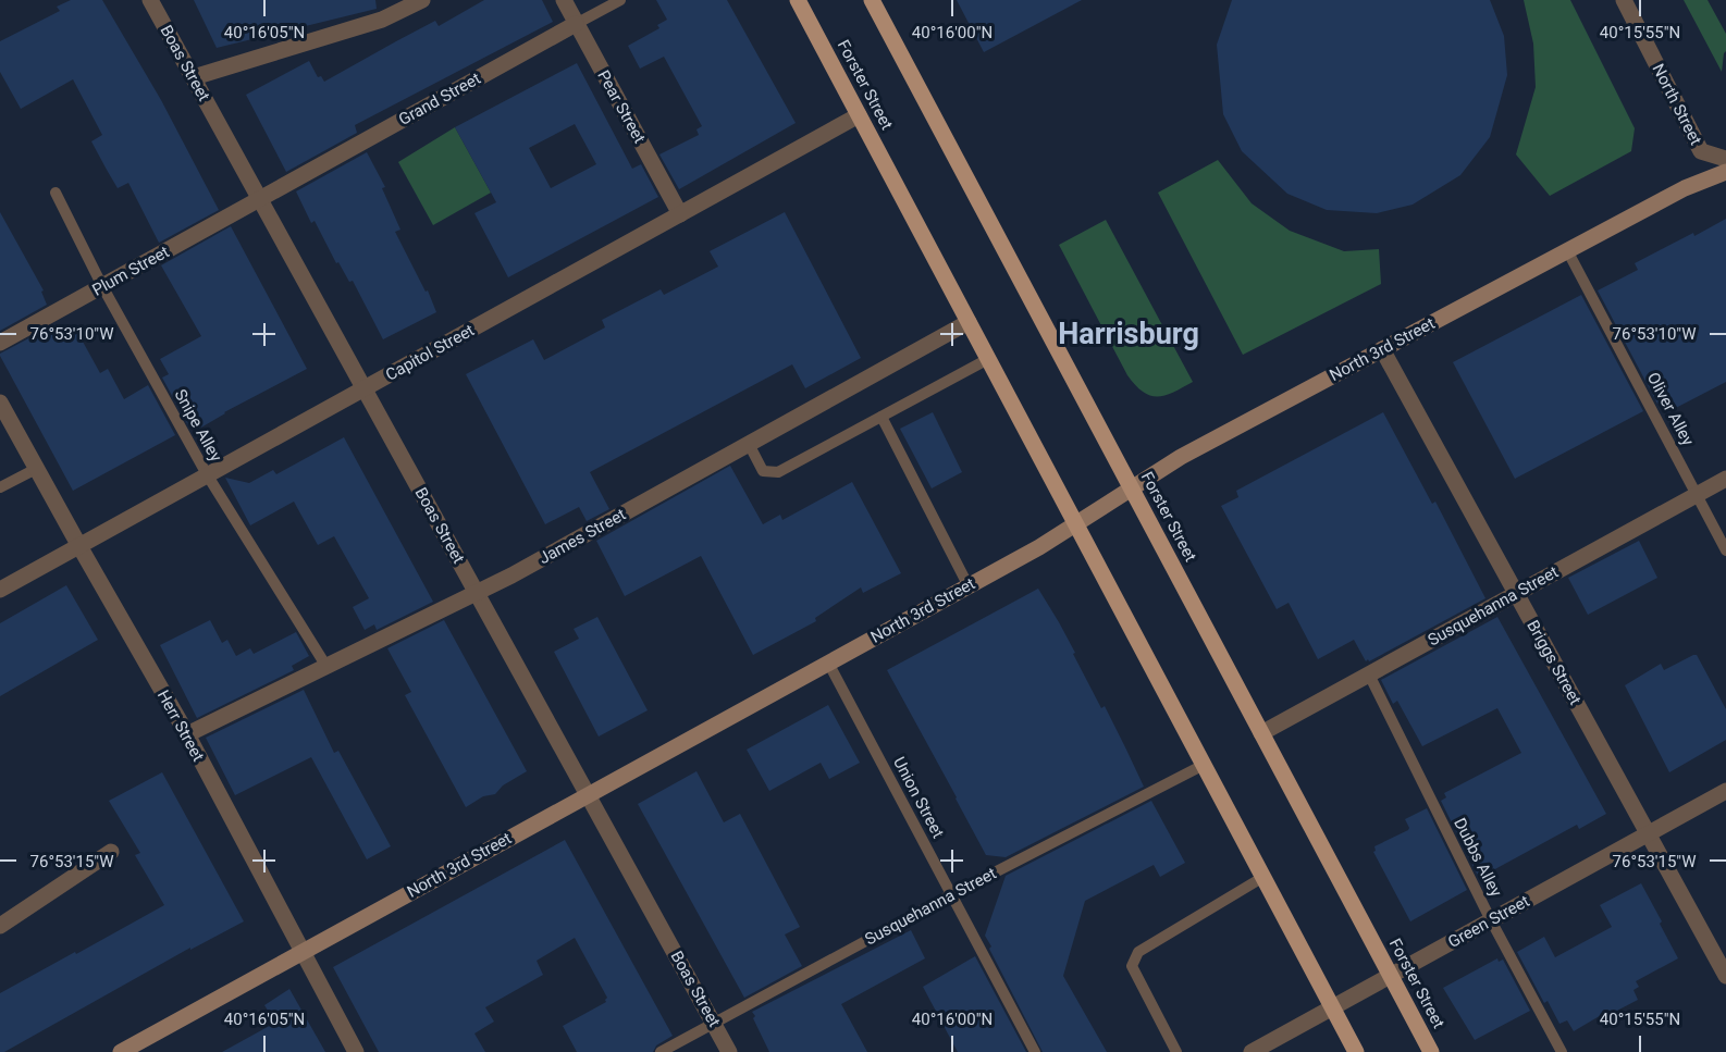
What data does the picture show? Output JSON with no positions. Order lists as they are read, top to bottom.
{
  "streets": {
    "main road": ["Forster Street", "North 3rd Street"],
    "street": [
      "Boas Street",
      "Grand Street",
      "North Street",
      "Pear Street",
      "Plum Street",
      "Capitol Street",
      "James Street",
      "Susquehanna Street",
      "Briggs Street",
      "Herr Street",
      "Green Street"
    ],
    "lane": [
      "Oliver Alley",
      "Snipe Alley",
      "Union Street",
      "Dubbs Alley"
    ]
  },
  "crossings": [
    ["Boas Street", "Grand Street"],
    ["Boas Street", "Plum Street"],
    ["Boas Street", "North 3rd Street"],
    ["Boas Street", "Capitol Street"],
    ["Boas Street", "James Street"],
    ["Boas Street", "Susquehanna Street"],
    ["Forster Street", "North 3rd Street"],
    ["Forster Street", "Capitol Street"],
    ["Forster Street", "James Street"],
    ["Forster Street", "Susquehanna Street"],
    ["Forster Street", "Green Street"],
    ["Grand Street", "Pear Street"],
    ["Grand Street", "Plum Street"],
    ["Pear Street", "Capitol Street"],
    ["Plum Street", "Snipe Alley"],
    ["North 3rd Street", "Oliver Alley"],
    ["North 3rd Street", "Briggs Street"],
    ["North 3rd Street", "Herr Street"],
    ["North 3rd Street", "Union Street"],
    ["Capitol Street", "Snipe Alley"],
    ["Capitol Street", "Herr Street"],
    ["Oliver Alley", "Susquehanna Street"],
    ["Snipe Alley", "James Street"],
    ["James Street", "Herr Street"],
    ["Susquehanna Street", "Briggs Street"],
    ["Susquehanna Street", "Union Street"],
    ["Susquehanna Street", "Dubbs Alley"],
    ["Briggs Street", "Green Street"],
    ["Dubbs Alley", "Green Street"]
  ],
  "districts": ["Harrisburg"],
  "coordinates": [
    "40°16'05\"N",
    "40°16'00\"N",
    "40°15'55\"N",
    "76°53'10\"W",
    "76°53'15\"W"
  ]
}
